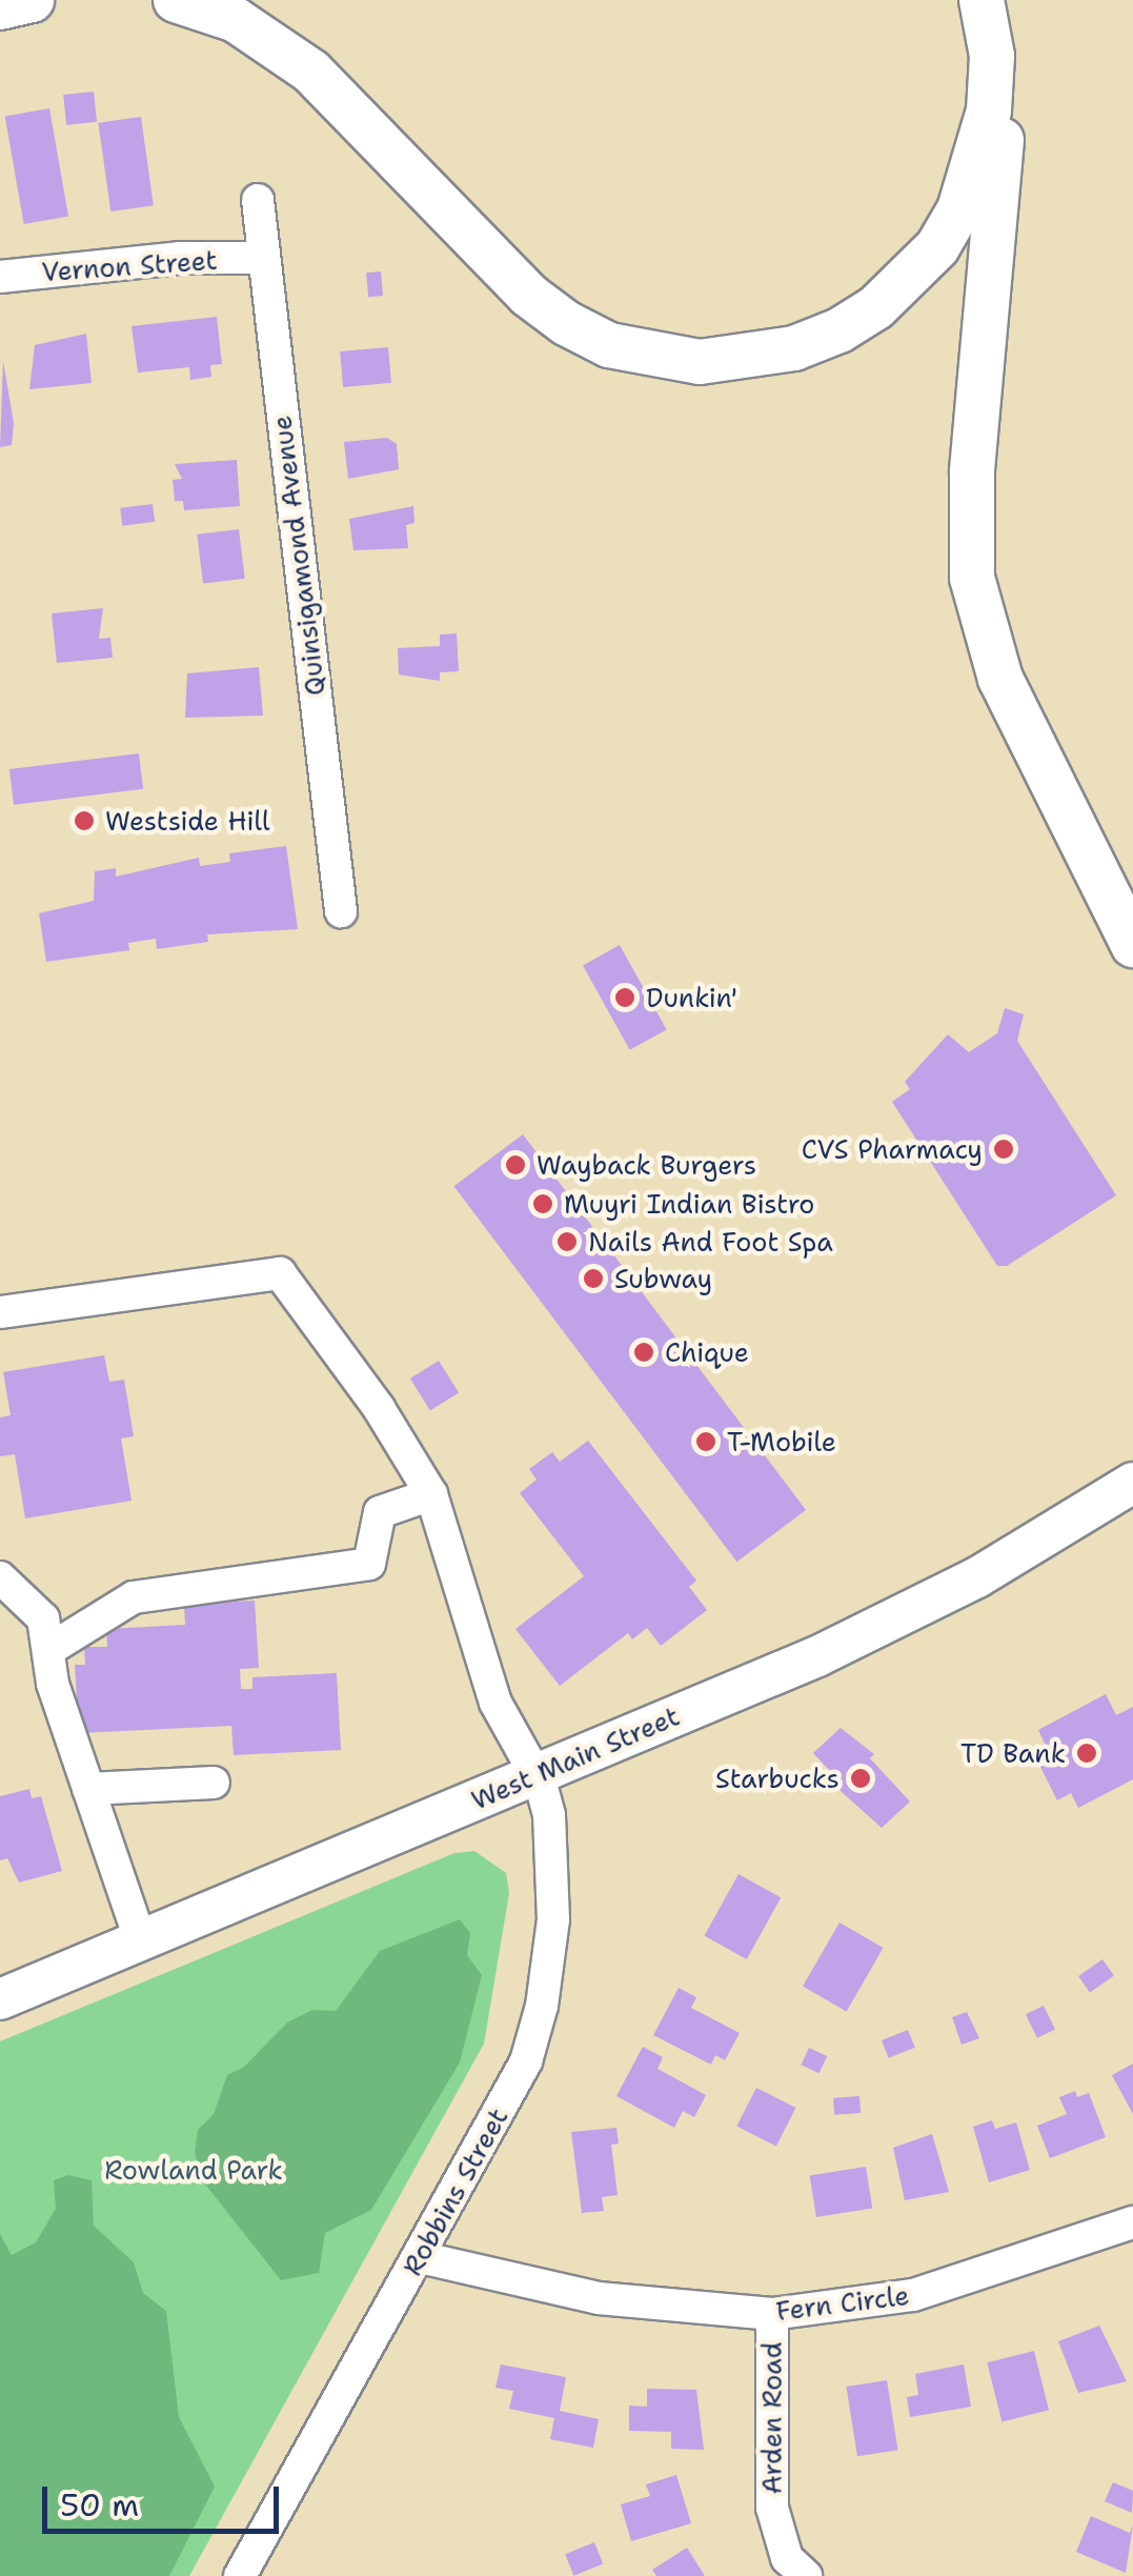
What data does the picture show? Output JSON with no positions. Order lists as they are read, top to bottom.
{
  "streets": {
    "main road": ["West Main Street"],
    "street": [
      "Vernon Street",
      "Quinsigamond Avenue",
      "Robbins Street",
      "Fern Circle",
      "Arden Road"
    ]
  },
  "crossings": [
    ["Vernon Street", "Quinsigamond Avenue"],
    ["West Main Street", "Robbins Street"],
    ["Robbins Street", "Fern Circle"],
    ["Fern Circle", "Arden Road"]
  ],
  "parks": ["Rowland Park"],
  "places": [
    "Westside Hill",
    "Dunkin'",
    "CVS Pharmacy",
    "Wayback Burgers",
    "Muyri Indian Bistro",
    "Nails And Foot Spa",
    "Subway",
    "Chique",
    "T-Mobile",
    "TD Bank",
    "Starbucks"
  ],
  "scale_bar": "50 m"
}
